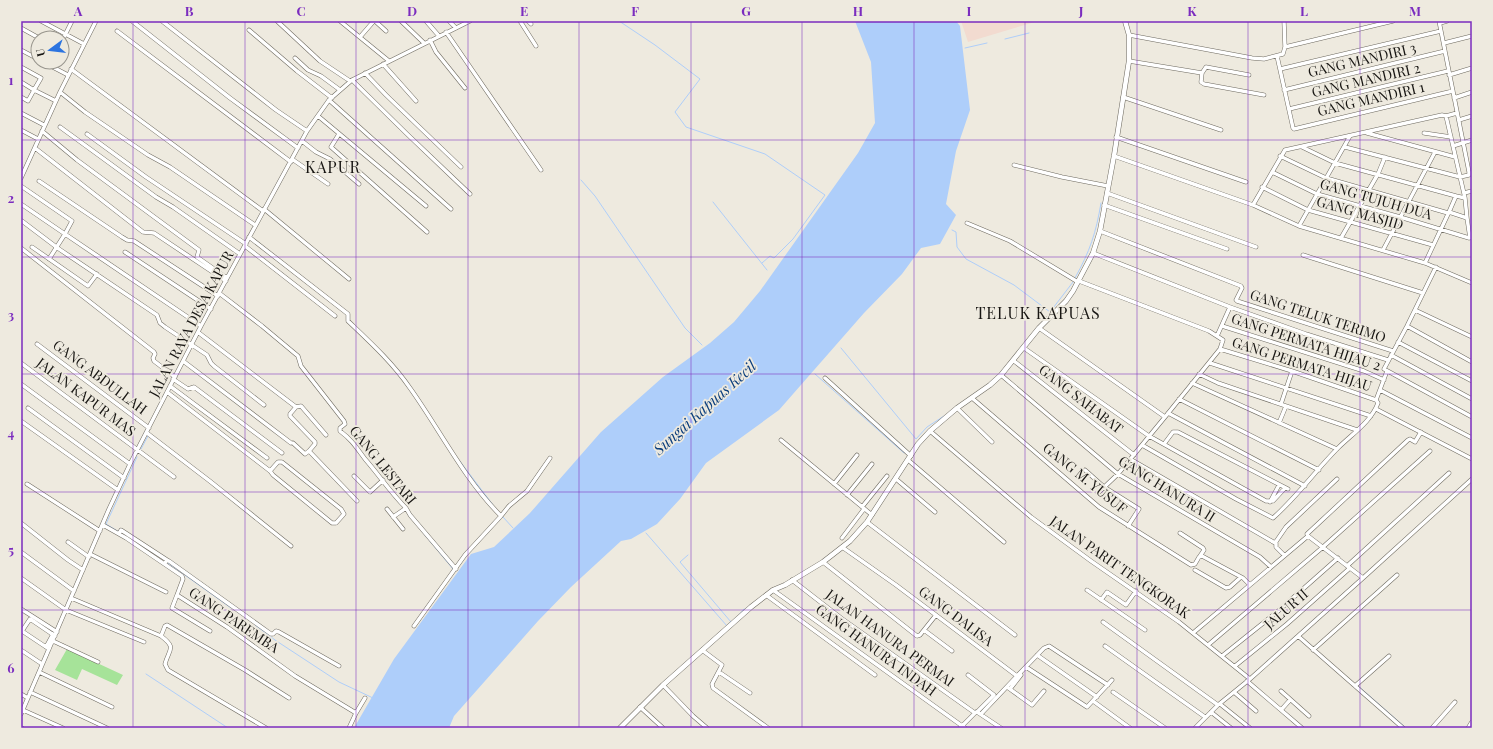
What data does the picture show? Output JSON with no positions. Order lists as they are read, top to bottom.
{
  "streets": {
    "street": [
      "GANG MANDIRI 3",
      "GANG MANDIRI 2",
      "GANG MANDIRI 1",
      "GANG TUJUH DUA",
      "GANG MASJID",
      "GANG TELUK TERIMO",
      "JALAN RAYA DESA KAPUR",
      "GANG PERMATA HIJAU 2",
      "GANG PERMATA HIJAU",
      "GANG ABDULLAH",
      "JALAN KAPUR MAS",
      "GANG SAHABAT",
      "GANG LESTARI",
      "GANG M. YUSUF",
      "GANG HANURA II",
      "JALAN PARIT TENGKORAK",
      "JALUR II",
      "GANG DALISA",
      "GANG PAREMBA",
      "JALAN HANURA PERMAI",
      "GANG HANURA INDAH"
    ]
  },
  "crossings": [
    ["GANG MANDIRI 2", "GANG MANDIRI 1"],
    ["JALAN RAYA DESA KAPUR", "GANG ABDULLAH"],
    ["JALAN RAYA DESA KAPUR", "JALAN KAPUR MAS"],
    ["JALAN RAYA DESA KAPUR", "GANG LESTARI"],
    ["GANG PERMATA HIJAU", "GANG SAHABAT"],
    ["GANG PERMATA HIJAU", "GANG HANURA II"],
    ["JALAN PARIT TENGKORAK", "JALUR II"]
  ],
  "districts": ["KAPUR", "TELUK KAPUAS"],
  "water": ["Sungai Kapuas Kecil"],
  "north": "left",
  "grid": {
    "columns": [
      "A",
      "B",
      "C",
      "D",
      "E",
      "F",
      "G",
      "H",
      "I",
      "J",
      "K",
      "L",
      "M"
    ],
    "rows": [
      "1",
      "2",
      "3",
      "4",
      "5",
      "6"
    ]
  }
}
